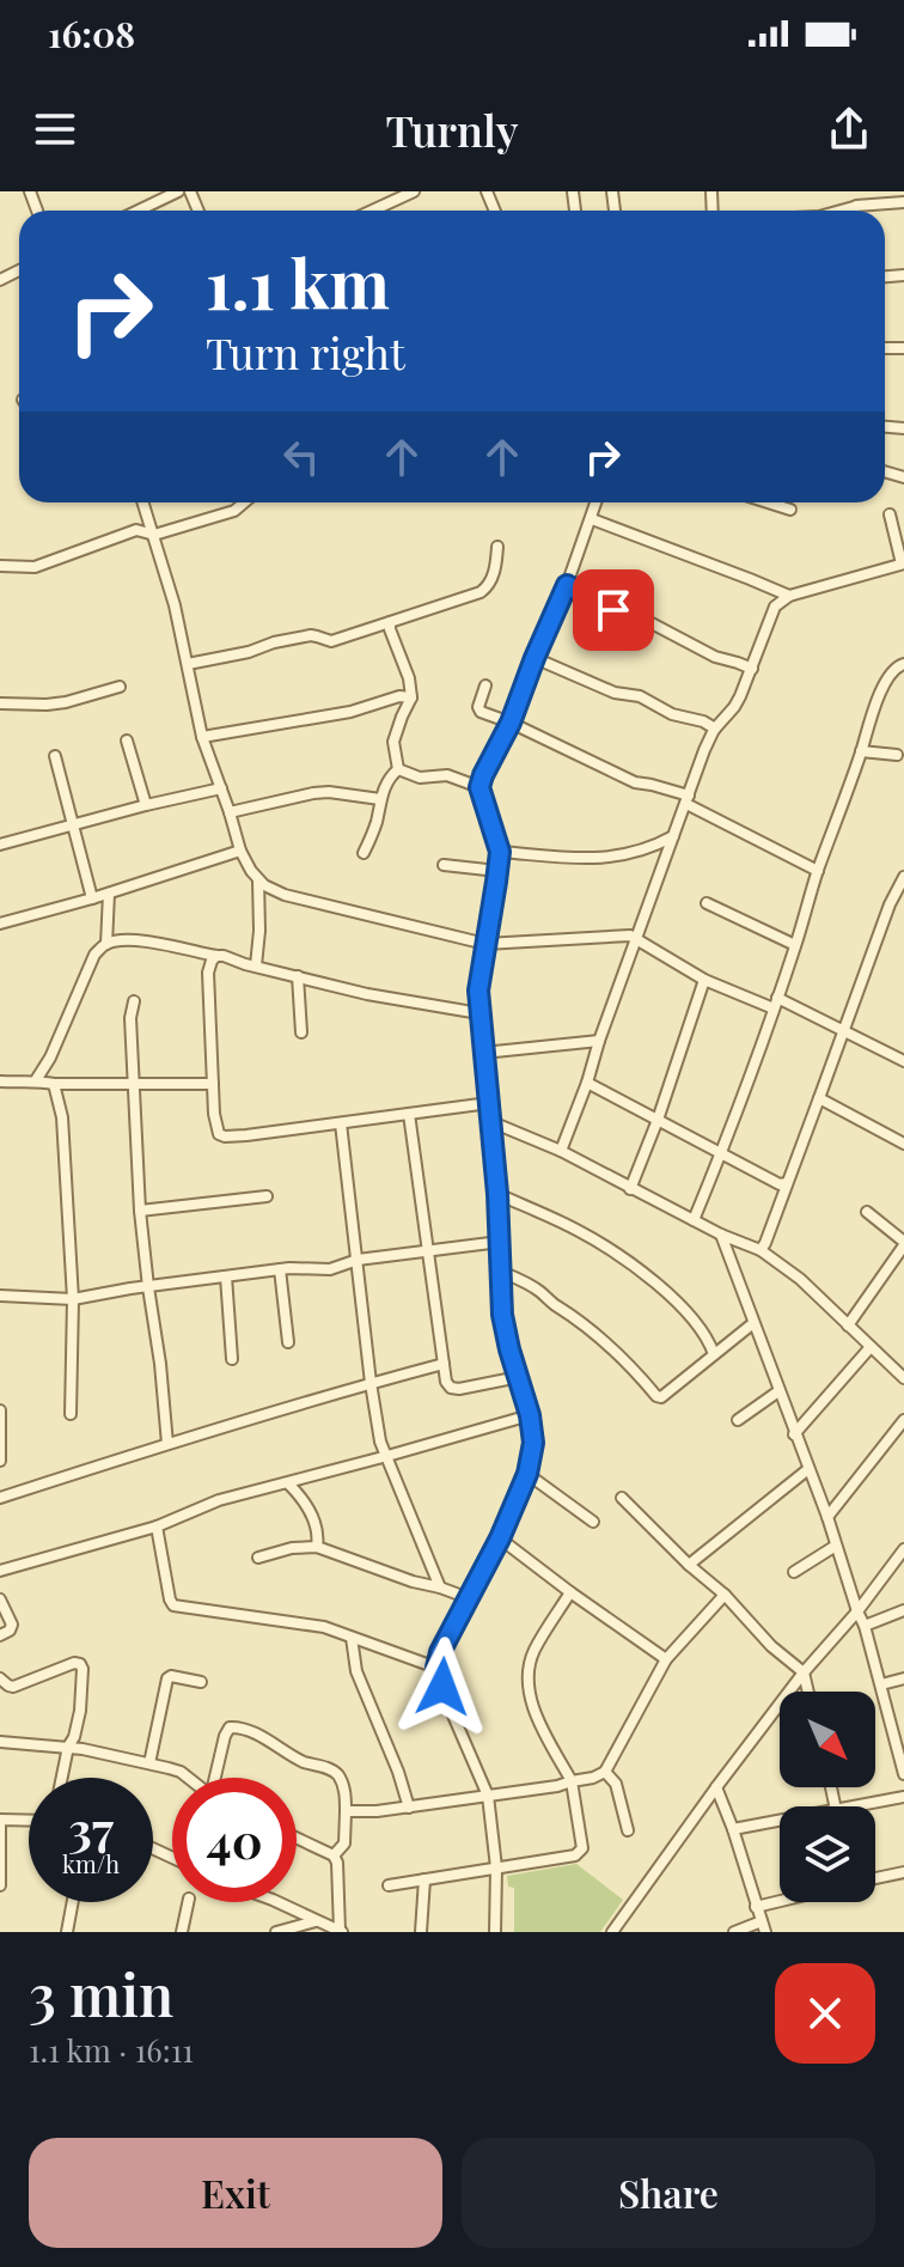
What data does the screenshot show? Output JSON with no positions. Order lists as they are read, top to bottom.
{
  "north": "bottom right",
  "page": {
    "status": "16:08",
    "header": "Turnly",
    "turn": ["1.1 km", "Turn right"],
    "speed": "37 km/h",
    "limit": "40",
    "heading": ["3 min", "1.1 km · 16:11"],
    "buttons": ["Exit", "Share"]
  }
}
